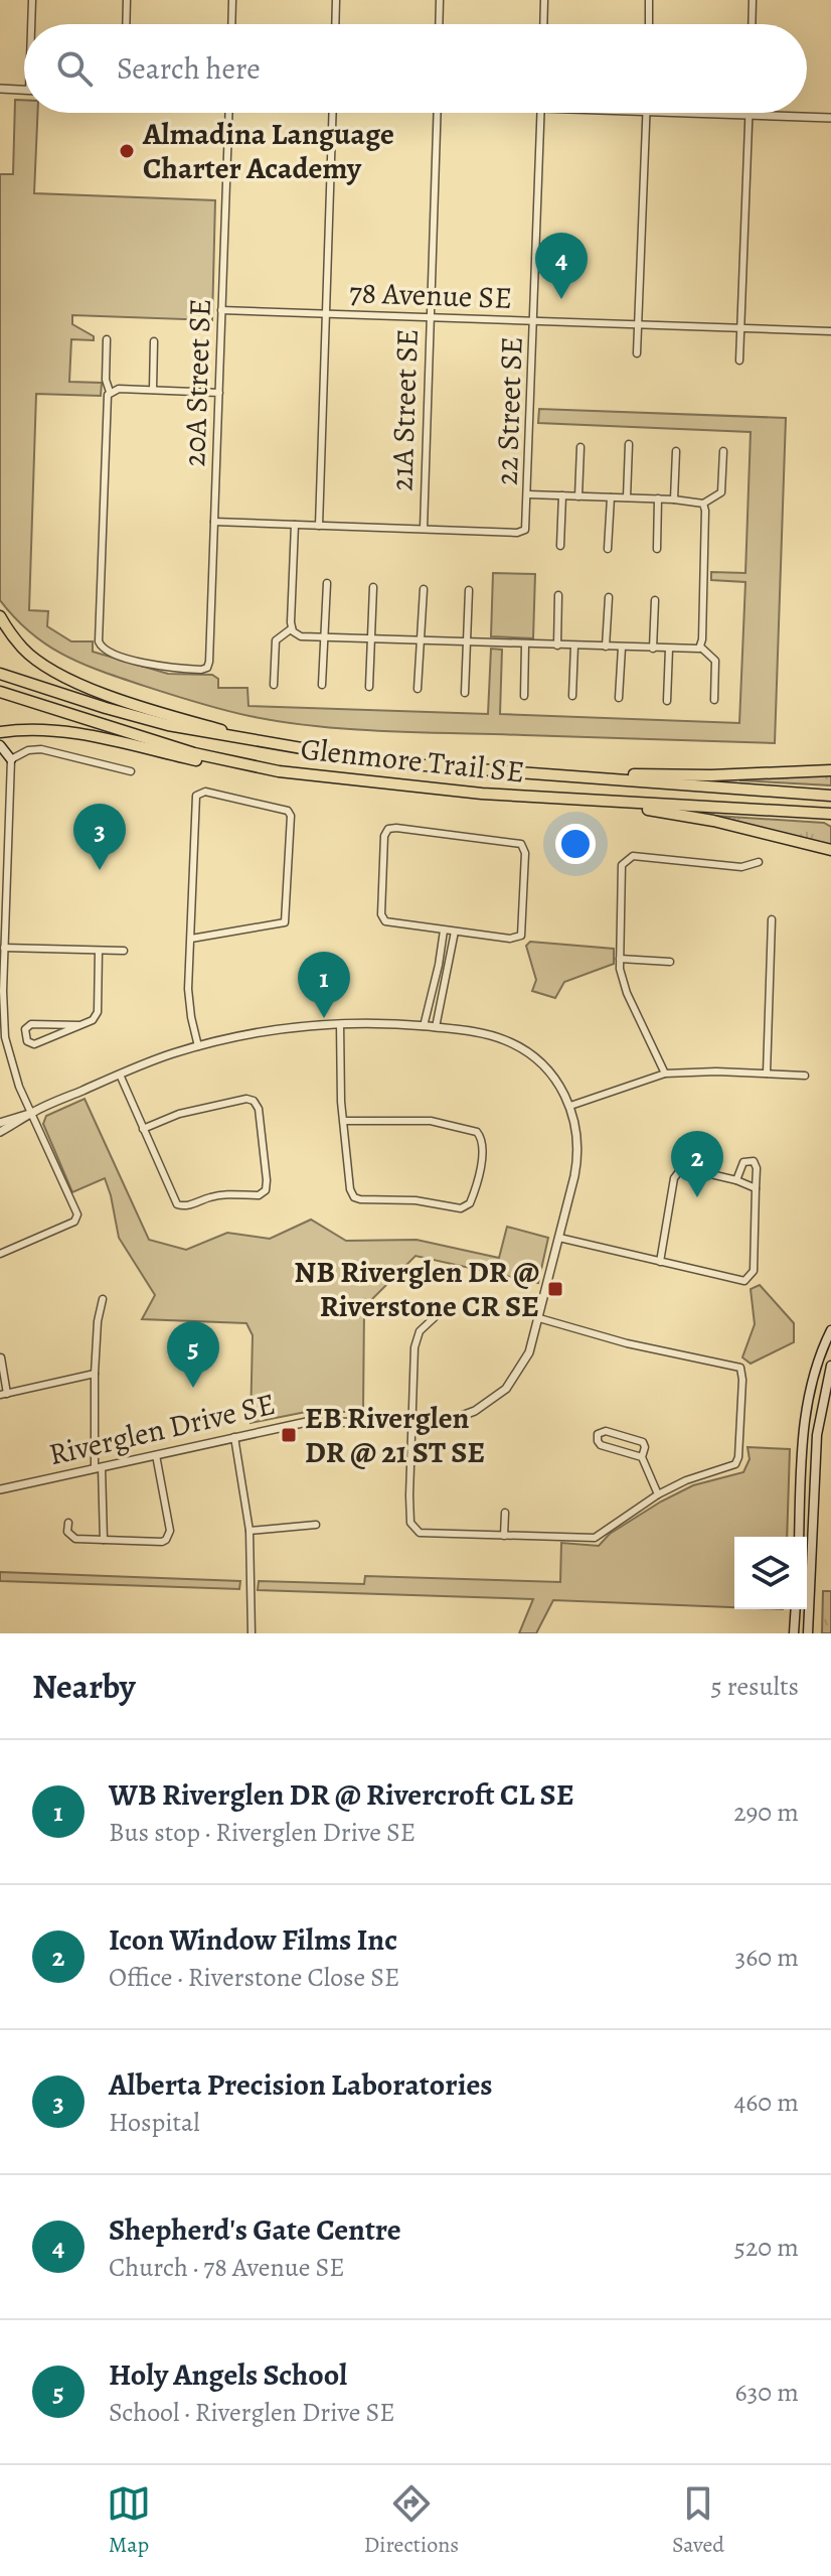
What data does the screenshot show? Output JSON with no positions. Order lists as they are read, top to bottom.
{
  "streets": {
    "highway": ["Glenmore Trail SE"],
    "street": [
      "78 Avenue SE",
      "20A Street SE",
      "21A Street SE",
      "22 Street SE",
      "Riverglen Drive SE"
    ]
  },
  "crossings": [
    ["78 Avenue SE", "20A Street SE"],
    ["78 Avenue SE", "21A Street SE"],
    ["78 Avenue SE", "22 Street SE"],
    ["21A Street SE", "22 Street SE"]
  ],
  "places": {
    "other": ["Almadina Language Charter Academy"],
    "transit": ["NB Riverglen DR @ Riverstone CR SE", "EB Riverglen DR @ 21 ST SE"]
  },
  "page": {
    "search": "Search here",
    "pins": [
      "4",
      "3",
      "1",
      "2",
      "5"
    ],
    "heading": ["Nearby", "5 results"],
    "list": [
      {
        "mark": "1",
        "name": "WB Riverglen DR @ Rivercroft CL SE",
        "note": "Bus stop · Riverglen Drive SE",
        "value": "290 m"
      },
      {
        "mark": "2",
        "name": "Icon Window Films Inc",
        "note": "Office · Riverstone Close SE",
        "value": "360 m"
      },
      {
        "mark": "3",
        "name": "Alberta Precision Laboratories",
        "note": "Hospital",
        "value": "460 m"
      },
      {
        "mark": "4",
        "name": "Shepherd's Gate Centre",
        "note": "Church · 78 Avenue SE",
        "value": "520 m"
      },
      {
        "mark": "5",
        "name": "Holy Angels School",
        "note": "School · Riverglen Drive SE",
        "value": "630 m"
      }
    ],
    "nav": ["Map", "Directions", "Saved"]
  }
}
